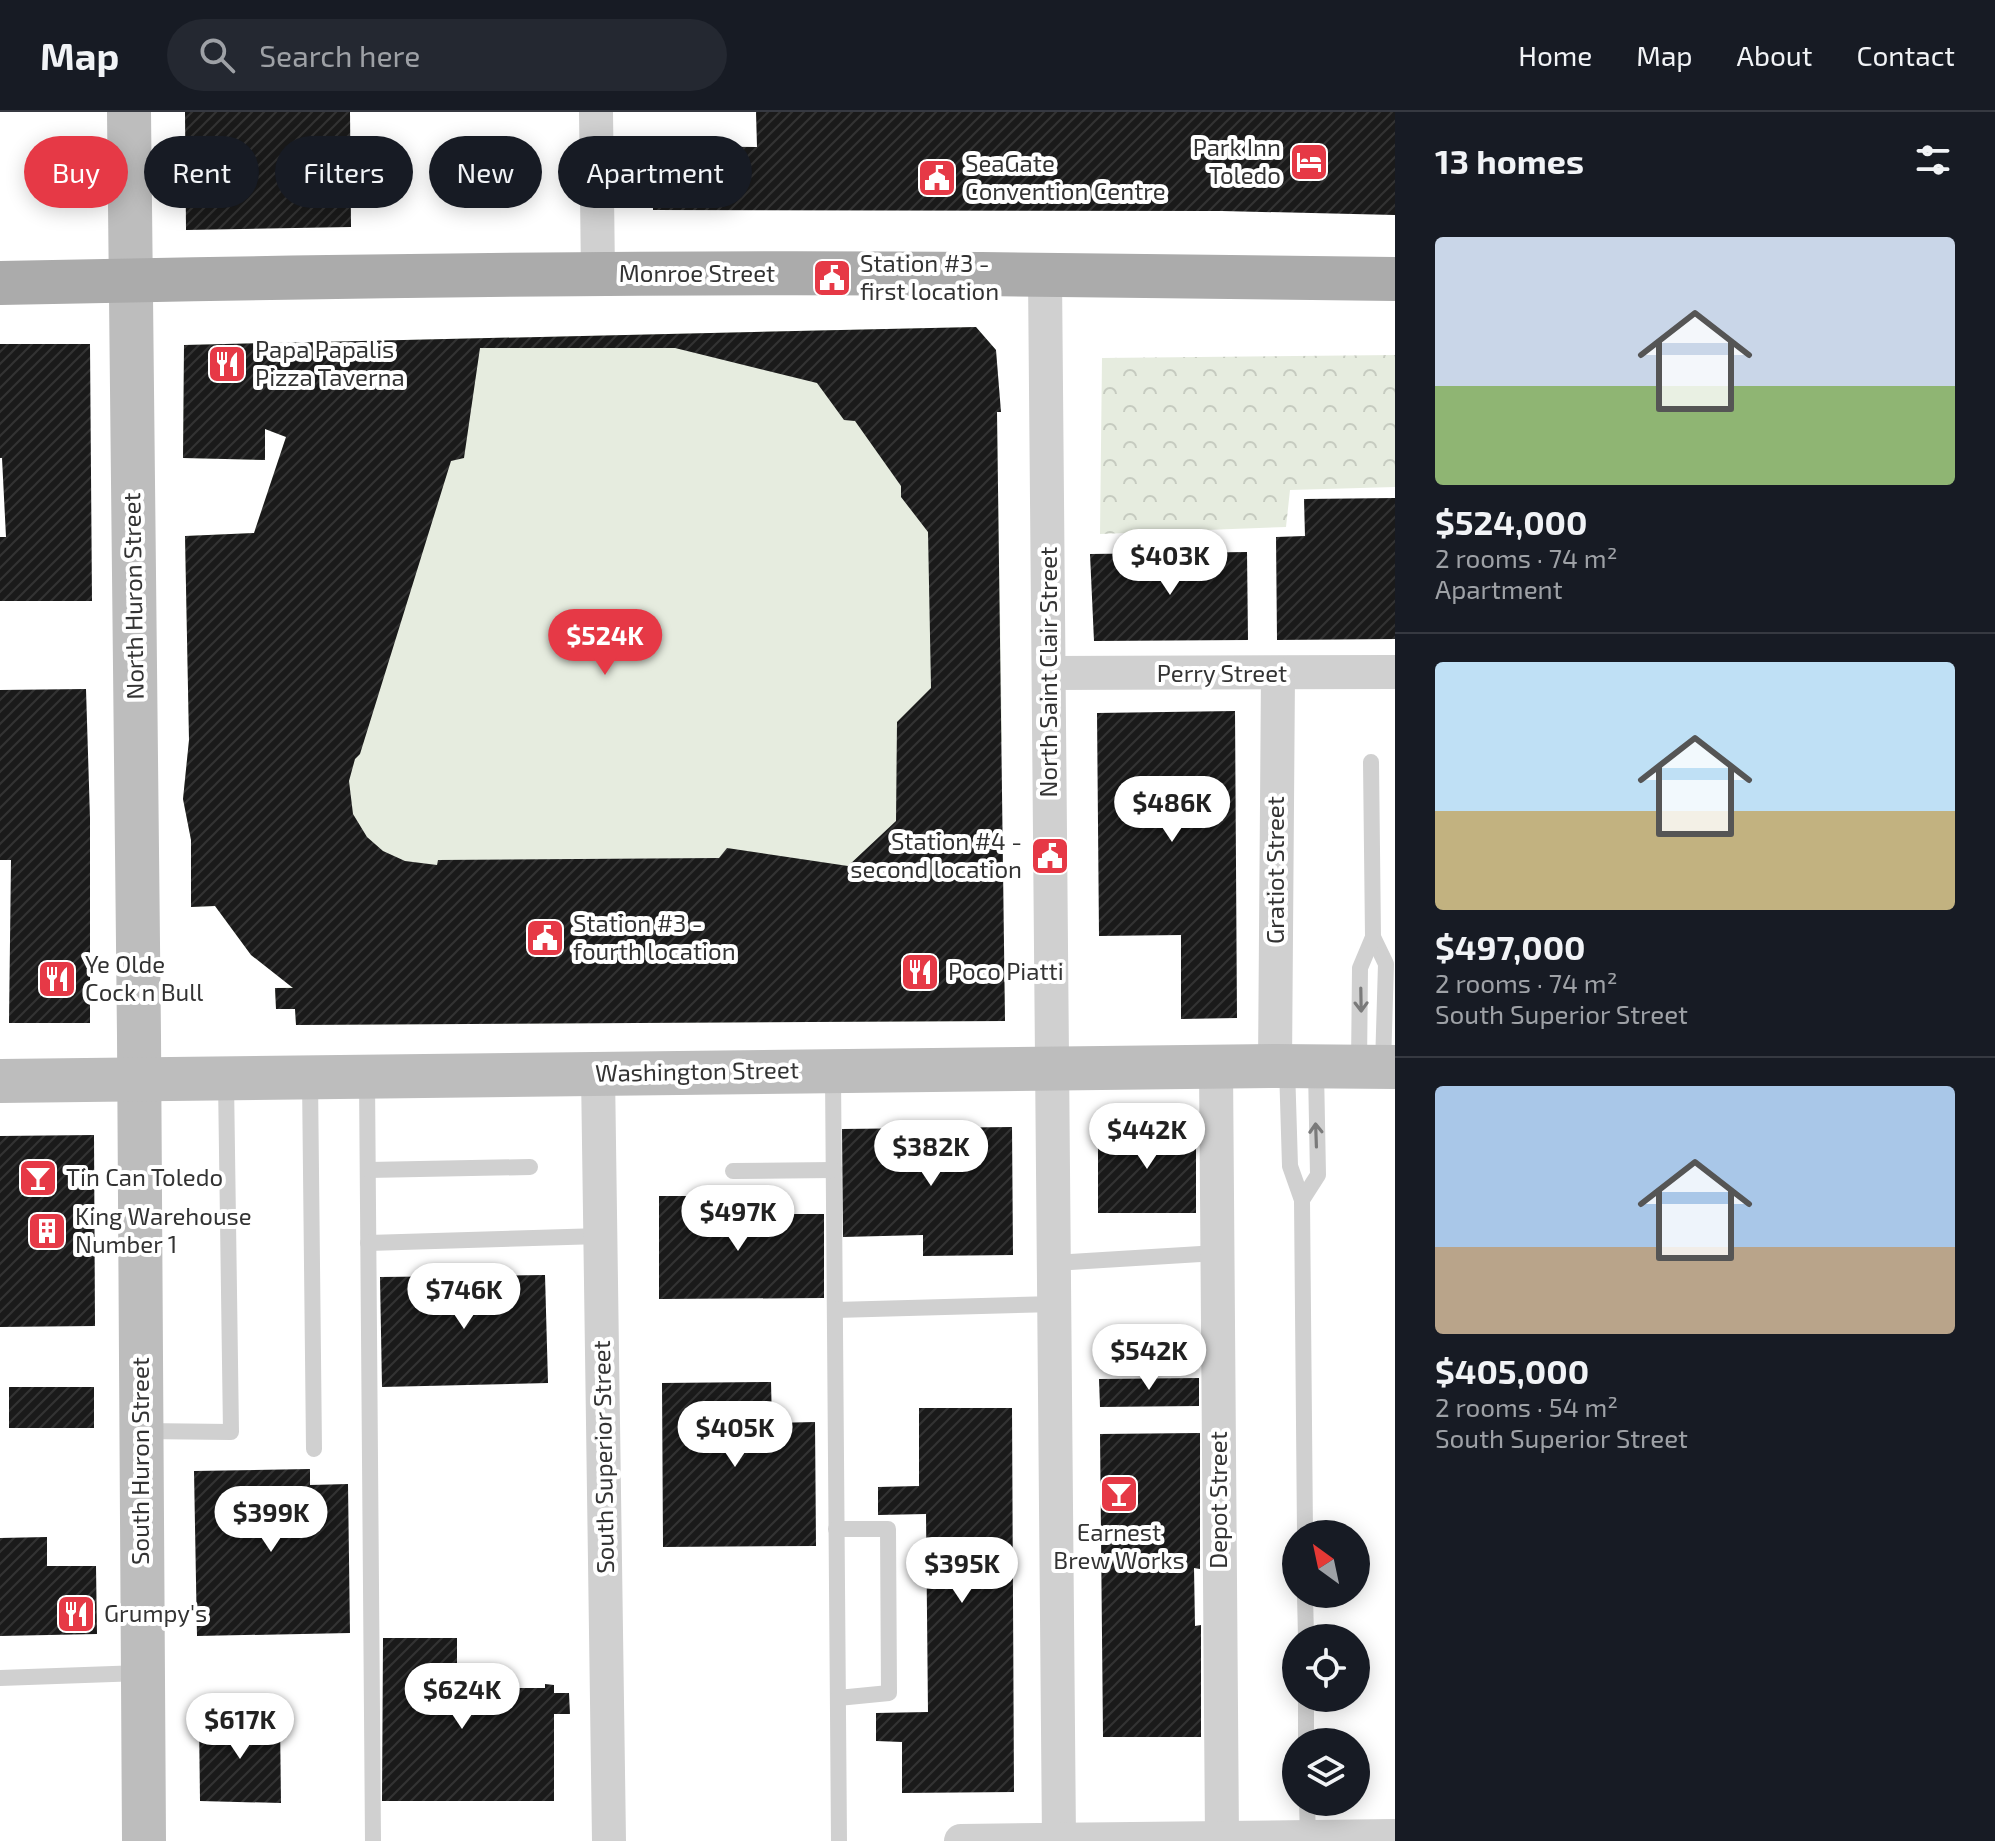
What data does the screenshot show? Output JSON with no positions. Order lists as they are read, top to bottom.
{
  "streets": {
    "main road": ["Monroe Street"],
    "street": [
      "North Huron Street",
      "North Saint Clair Street",
      "Perry Street",
      "Gratiot Street",
      "Washington Street",
      "South Superior Street",
      "South Huron Street",
      "Depot Street"
    ]
  },
  "crossings": [
    ["Monroe Street", "North Huron Street"],
    ["Monroe Street", "North Saint Clair Street"],
    ["North Huron Street", "Washington Street"],
    ["North Huron Street", "South Huron Street"],
    ["North Saint Clair Street", "Perry Street"],
    ["North Saint Clair Street", "Washington Street"],
    ["Perry Street", "Gratiot Street"],
    ["Gratiot Street", "Washington Street"],
    ["Washington Street", "South Superior Street"],
    ["Washington Street", "South Huron Street"],
    ["Washington Street", "Depot Street"]
  ],
  "places": {
    "hotel": ["Park Inn Toledo"],
    "public building": [
      "SeaGate Convention Centre",
      "Station #3 - first location",
      "Station #4 - second location",
      "Station #3 - fourth location"
    ],
    "restaurant": [
      "Papa Papalis Pizza Taverna",
      "Poco Piatti",
      "Ye Olde Cock n Bull",
      "Grumpy's"
    ],
    "bar": ["Tin Can Toledo", "Earnest Brew Works"],
    "building": ["King Warehouse Number 1"]
  },
  "north": "top left",
  "page": {
    "header": "Map",
    "search": "Search here",
    "nav": [
      "Home",
      "Map",
      "About",
      "Contact"
    ],
    "heading": "13 homes",
    "chip": [
      "Buy",
      "Rent",
      "Filters",
      "New",
      "Apartment"
    ],
    "list": [
      {
        "name": "$524,000",
        "note": "2 rooms · 74 m² · Apartment"
      },
      {
        "name": "$497,000",
        "note": "2 rooms · 74 m² · South Superior Street"
      },
      {
        "name": "$405,000",
        "note": "2 rooms · 54 m² · South Superior Street"
      }
    ],
    "price": [
      "$403K",
      "$524K",
      "$486K",
      "$442K",
      "$382K",
      "$497K",
      "$746K",
      "$542K",
      "$405K",
      "$399K",
      "$395K",
      "$624K",
      "$617K"
    ]
  }
}
